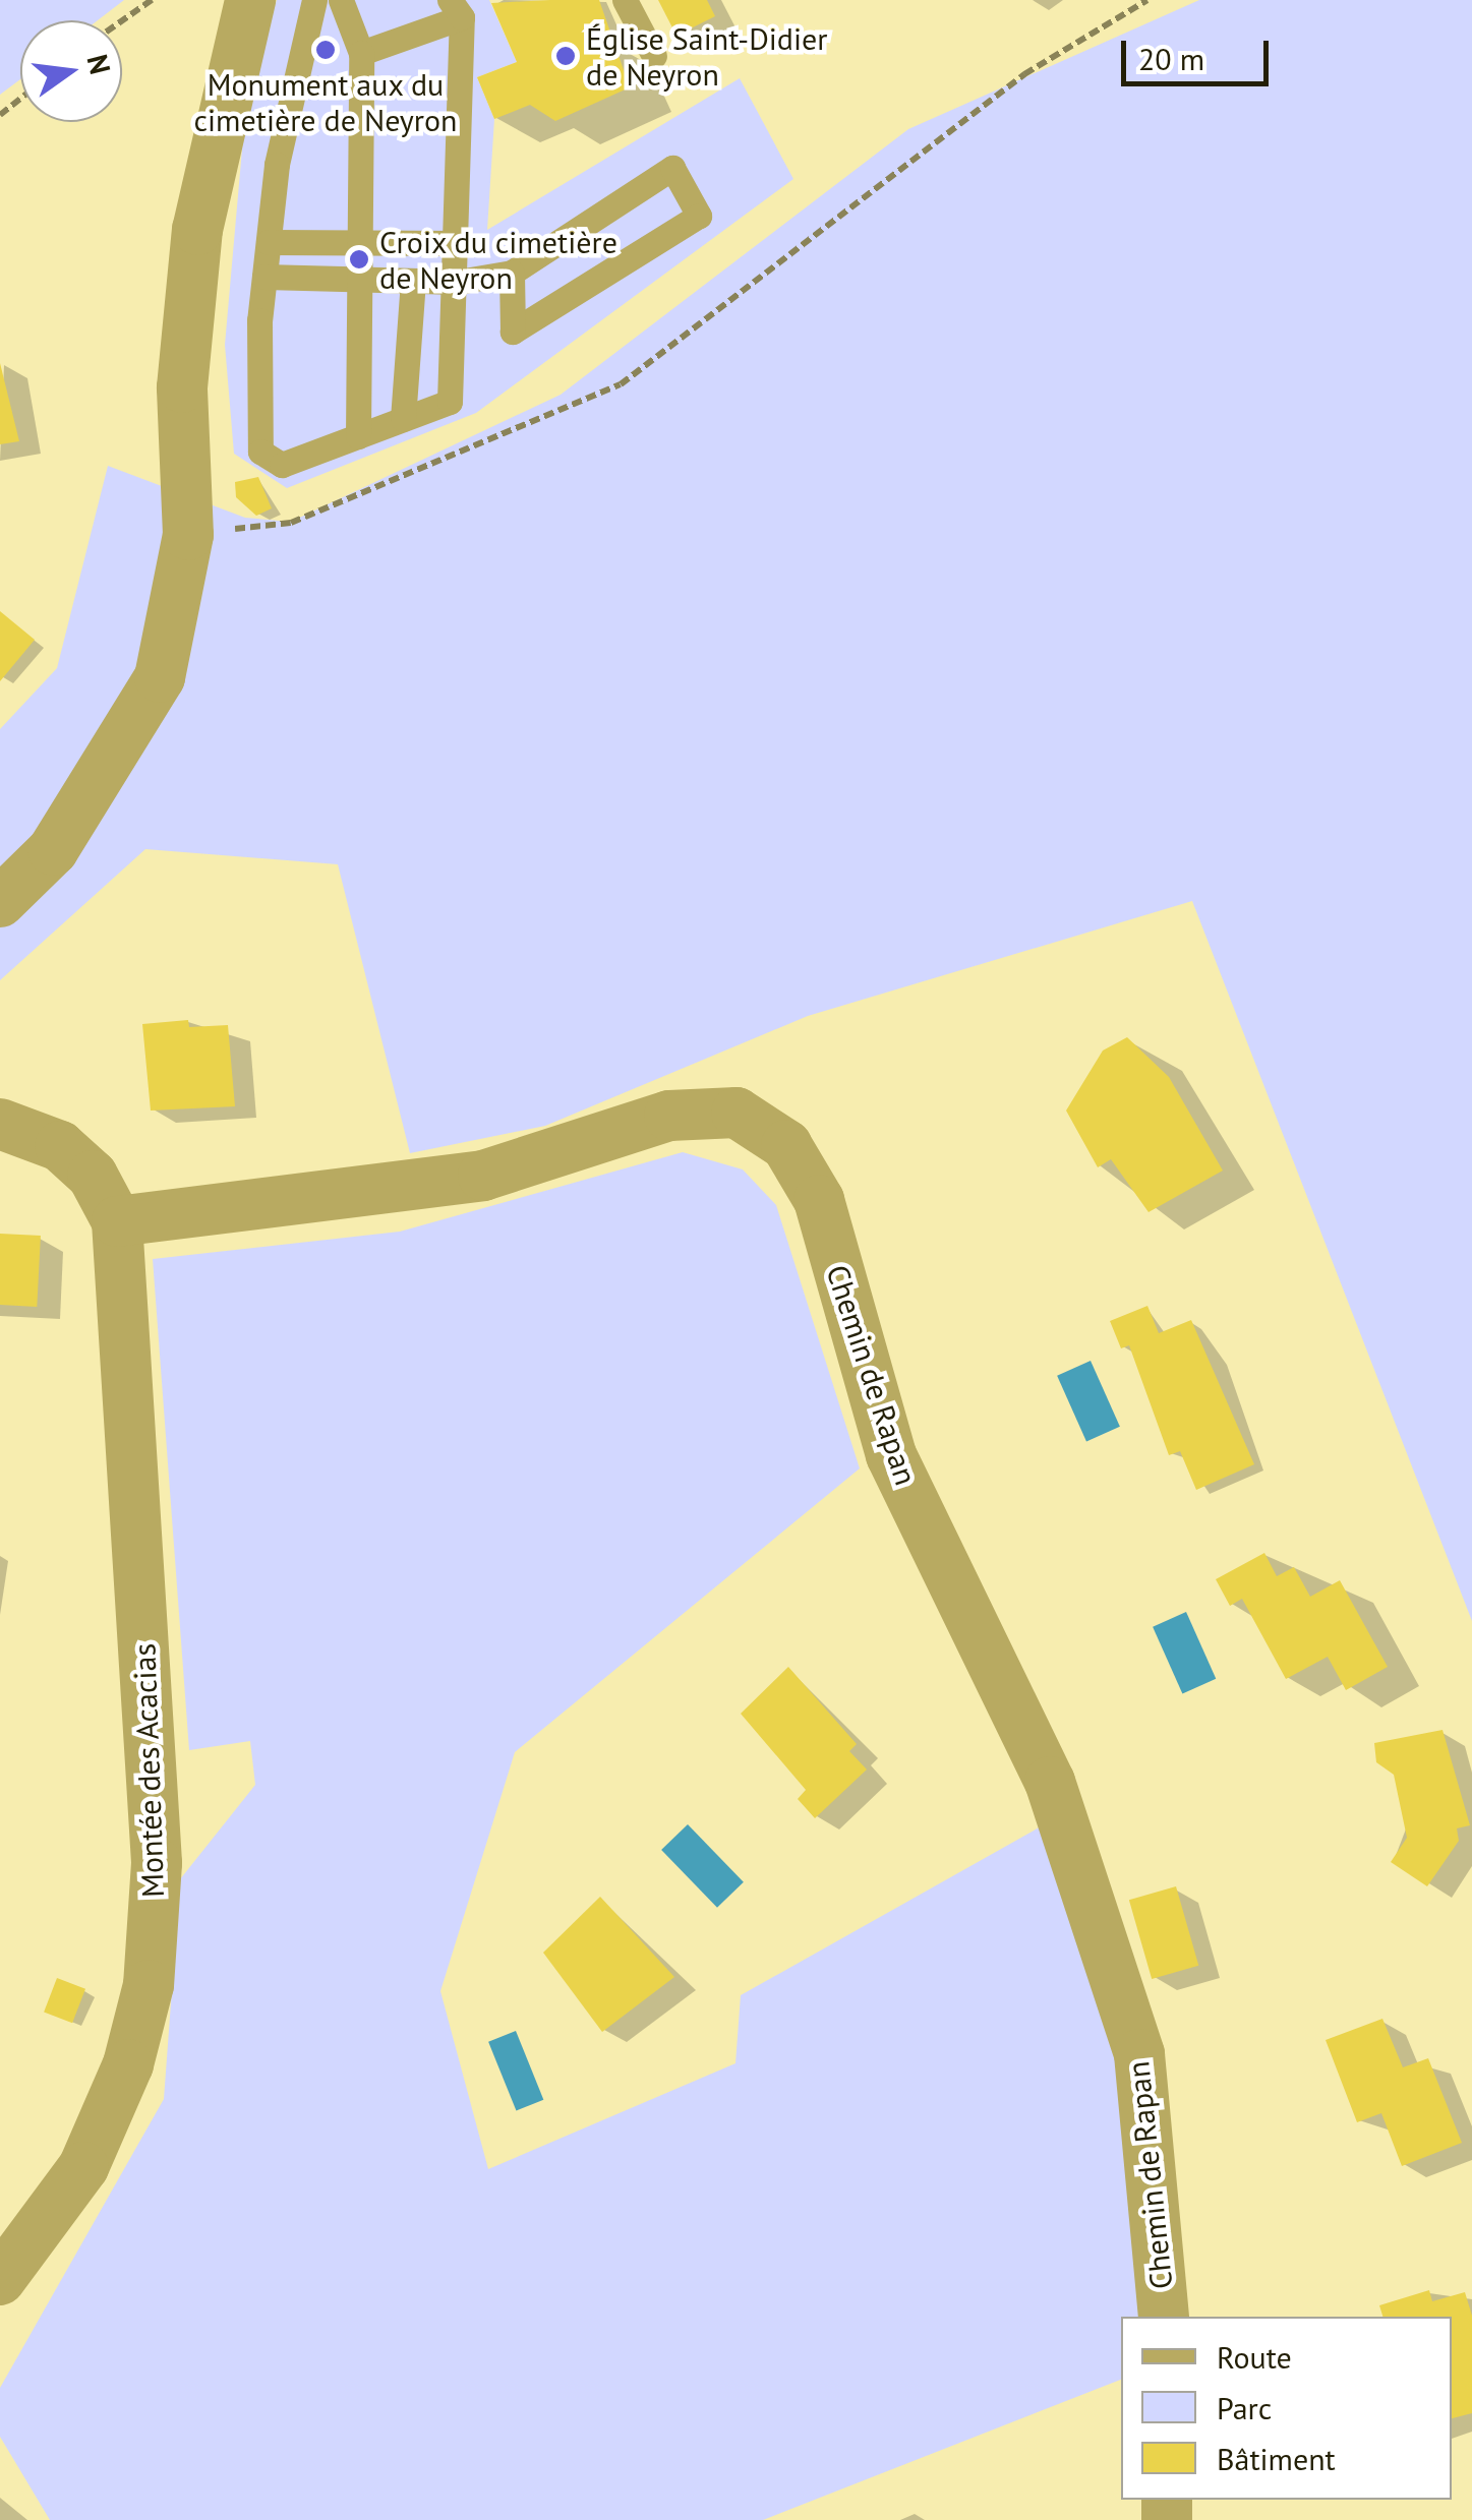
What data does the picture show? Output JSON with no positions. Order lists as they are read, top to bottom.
{
  "streets": {
    "street": ["Chemin de Rapan", "Montée des Acacias"]
  },
  "crossings": [
    ["Chemin de Rapan", "Montée des Acacias"]
  ],
  "places": ["Monument aux du cimetière de Neyron", "Église Saint-Didier de Neyron", "Croix du cimetière de Neyron"],
  "legend": ["Route", "Parc", "Bâtiment"],
  "scale_bar": "20 m",
  "north": "right"
}
